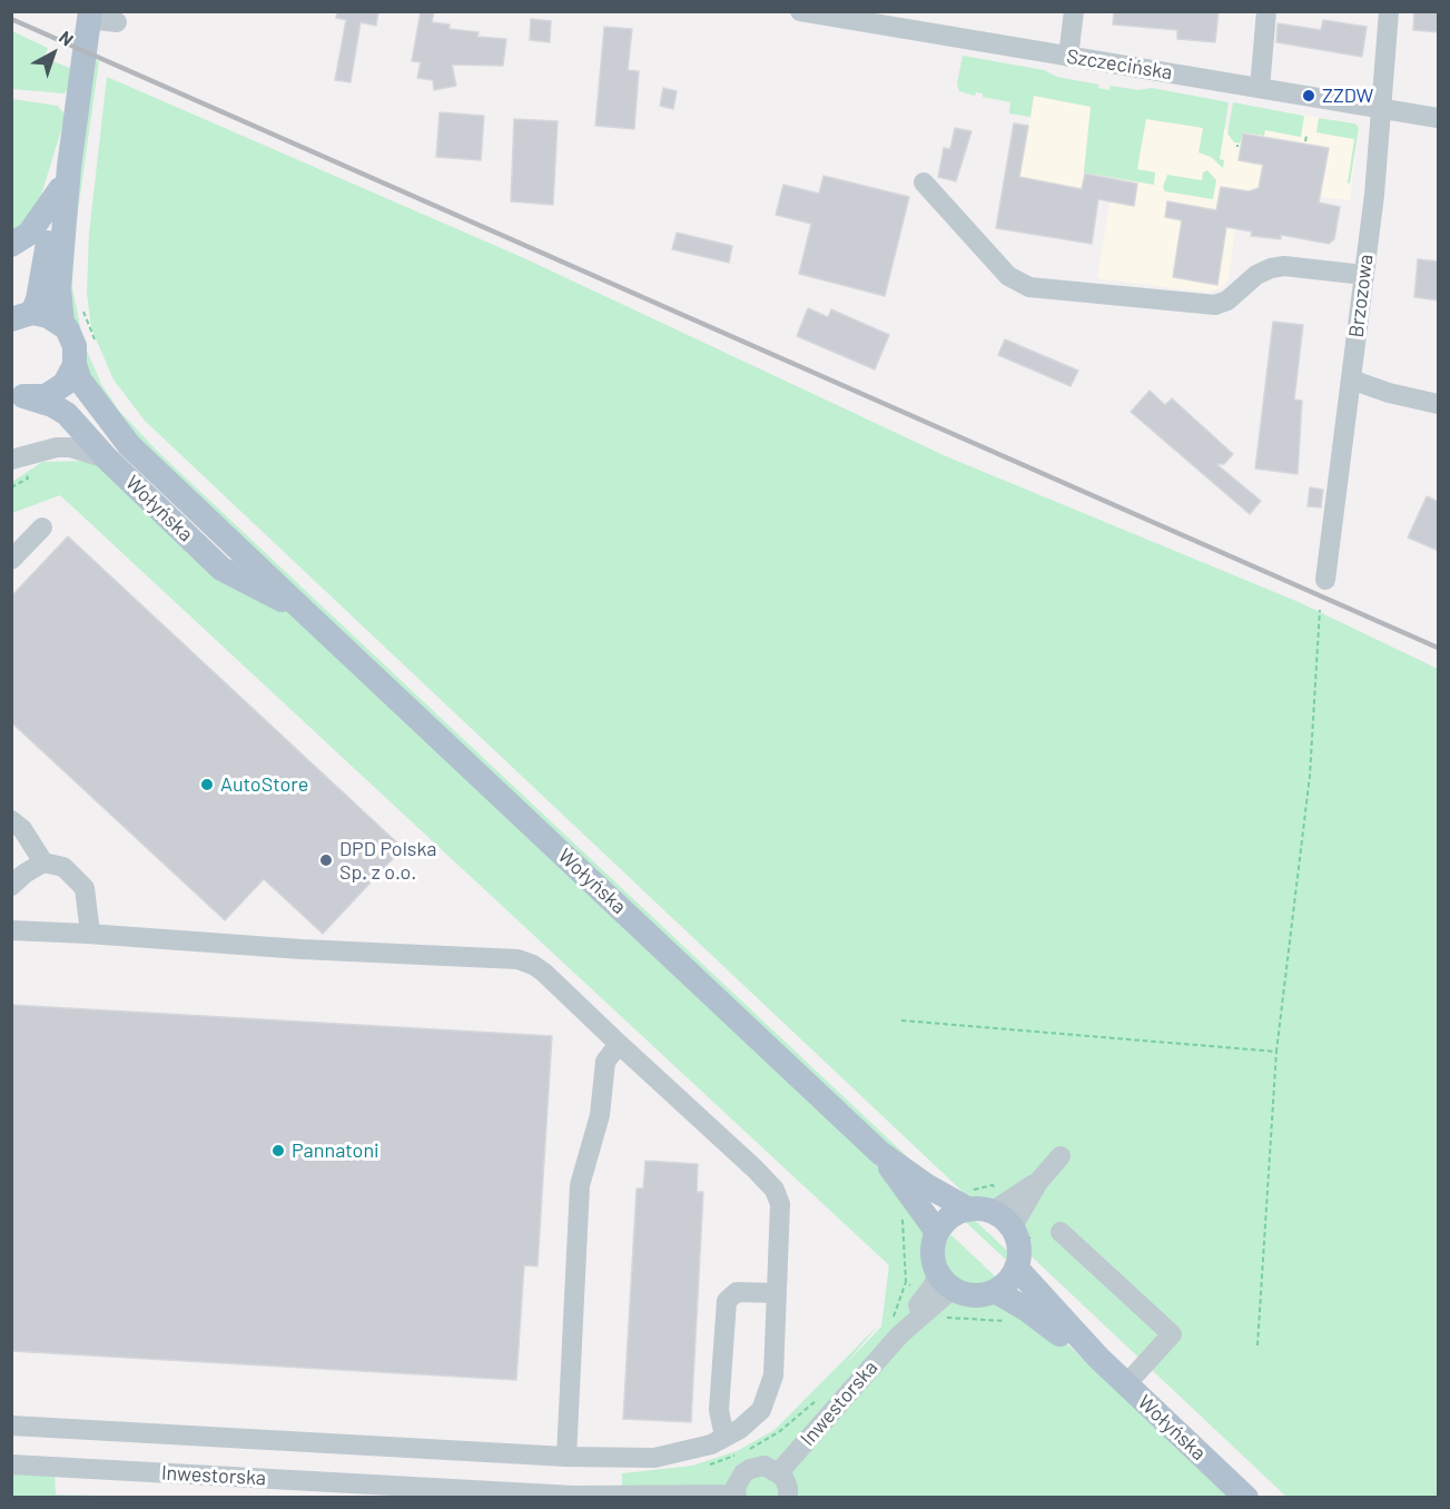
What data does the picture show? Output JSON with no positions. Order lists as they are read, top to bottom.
{
  "streets": {
    "main road": ["Wołyńska"],
    "street": ["Szczecińska", "Brzozowa", "Inwestorska"]
  },
  "crossings": [
    ["Szczecińska", "Brzozowa"],
    ["Wołyńska", "Inwestorska"]
  ],
  "places": [
    "ZZDW",
    "AutoStore",
    "DPD Polska Sp. z o.o.",
    "Pannatoni"
  ],
  "north": "top right"
}
